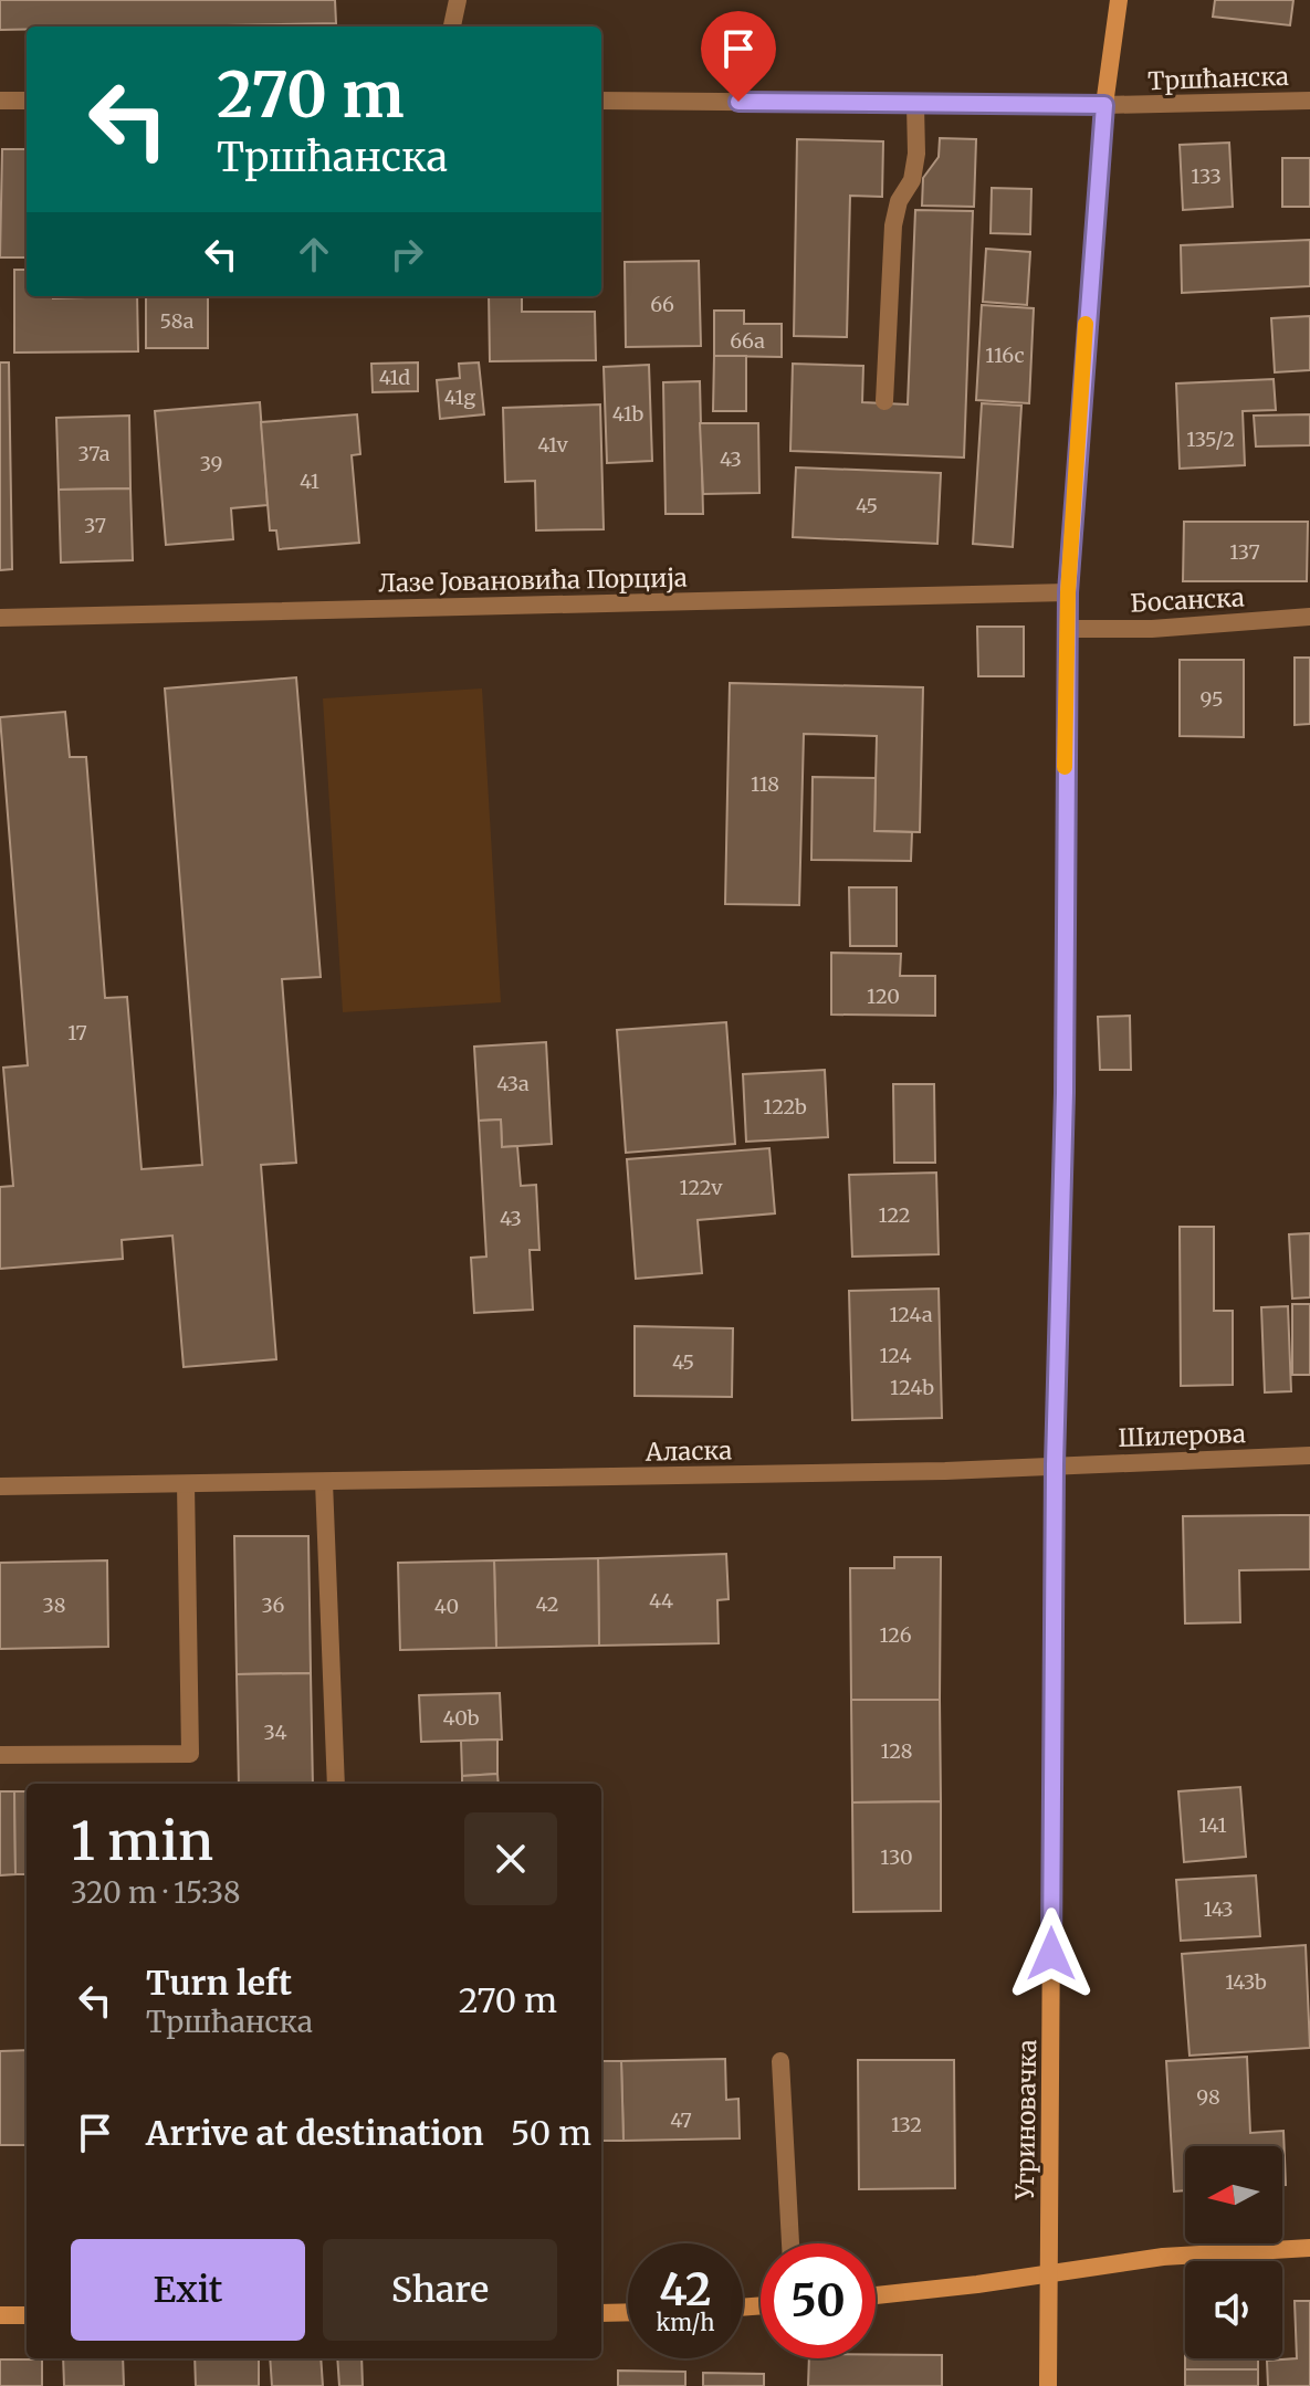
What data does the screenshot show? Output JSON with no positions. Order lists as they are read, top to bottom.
{
  "streets": {
    "main road": ["Угриновачка"],
    "street": [
      "Тршћанска",
      "Лазе Јовановића Порција",
      "Босанска",
      "Шилерова",
      "Аласка"
    ]
  },
  "crossings": [
    ["Тршћанска", "Угриновачка"],
    ["Лазе Јовановића Порција", "Угриновачка"],
    ["Босанска", "Угриновачка"],
    ["Шилерова", "Аласка"],
    ["Шилерова", "Угриновачка"],
    ["Аласка", "Угриновачка"]
  ],
  "house_numbers": [
    "133",
    "66",
    "58a",
    "66a",
    "116c",
    "41d",
    "41g",
    "41b",
    "135/2",
    "41v",
    "37a",
    "43",
    "39",
    "41",
    "45",
    "37",
    "137",
    "95",
    "118",
    "120",
    "17",
    "43a",
    "122b",
    "122v",
    "122",
    "43",
    "124a",
    "124",
    "45",
    "124b",
    "44",
    "42",
    "38",
    "36",
    "40",
    "126",
    "40b",
    "34",
    "128",
    "141",
    "130",
    "143",
    "143b",
    "98",
    "47",
    "132"
  ],
  "north": "left",
  "page": {
    "turn": ["270 m", "Тршћанска"],
    "heading": ["1 min", "320 m · 15:38"],
    "list": [
      {
        "name": "Turn left",
        "note": "Тршћанска",
        "value": "270 m"
      },
      {
        "name": "Arrive at destination",
        "value": "50 m"
      }
    ],
    "buttons": ["Exit", "Share"],
    "speed": "42 km/h",
    "limit": "50"
  }
}
